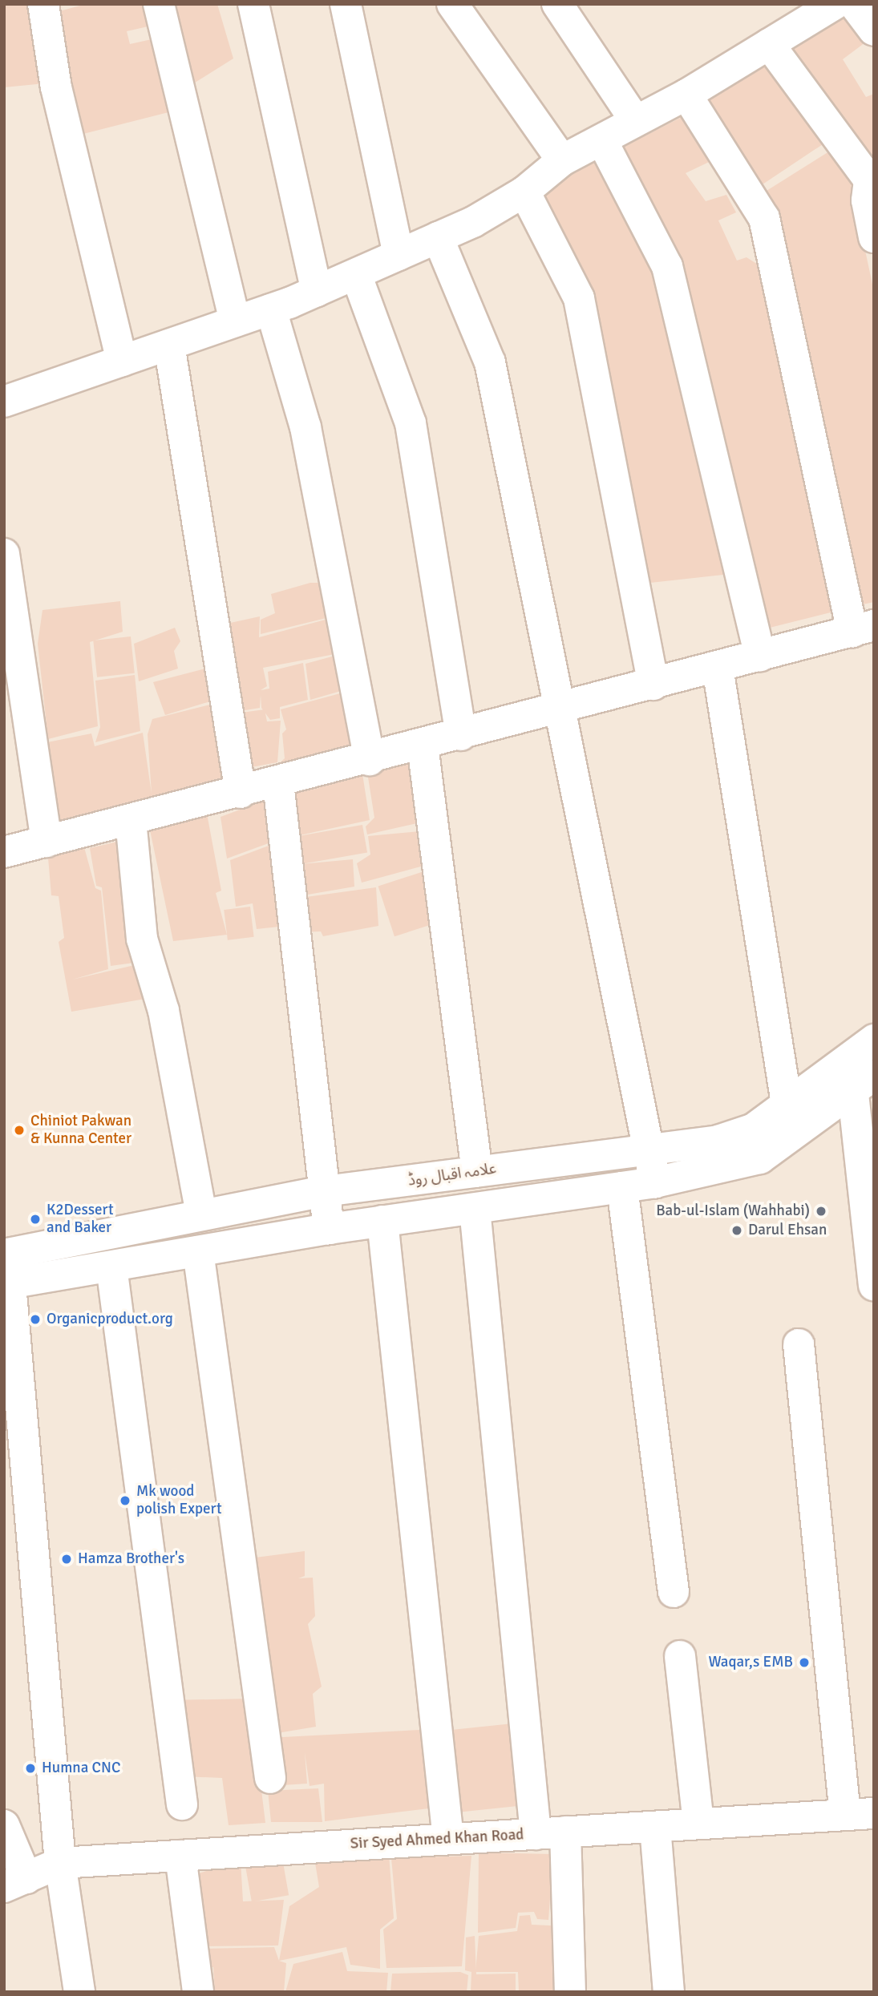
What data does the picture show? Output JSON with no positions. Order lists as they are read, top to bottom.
{
  "streets": {
    "street": ["علامہ اقبال روڈ", "Sir Syed Ahmed Khan Road"]
  },
  "places": [
    "Chiniot Pakwan & Kunna Center",
    "Bab-ul-Islam (Wahhabi)",
    "K2Dessert and Baker",
    "Darul Ehsan",
    "Organicproduct.org",
    "Mk wood polish Expert",
    "Hamza Brother's",
    "Waqar,s EMB",
    "Humna CNC"
  ]
}
